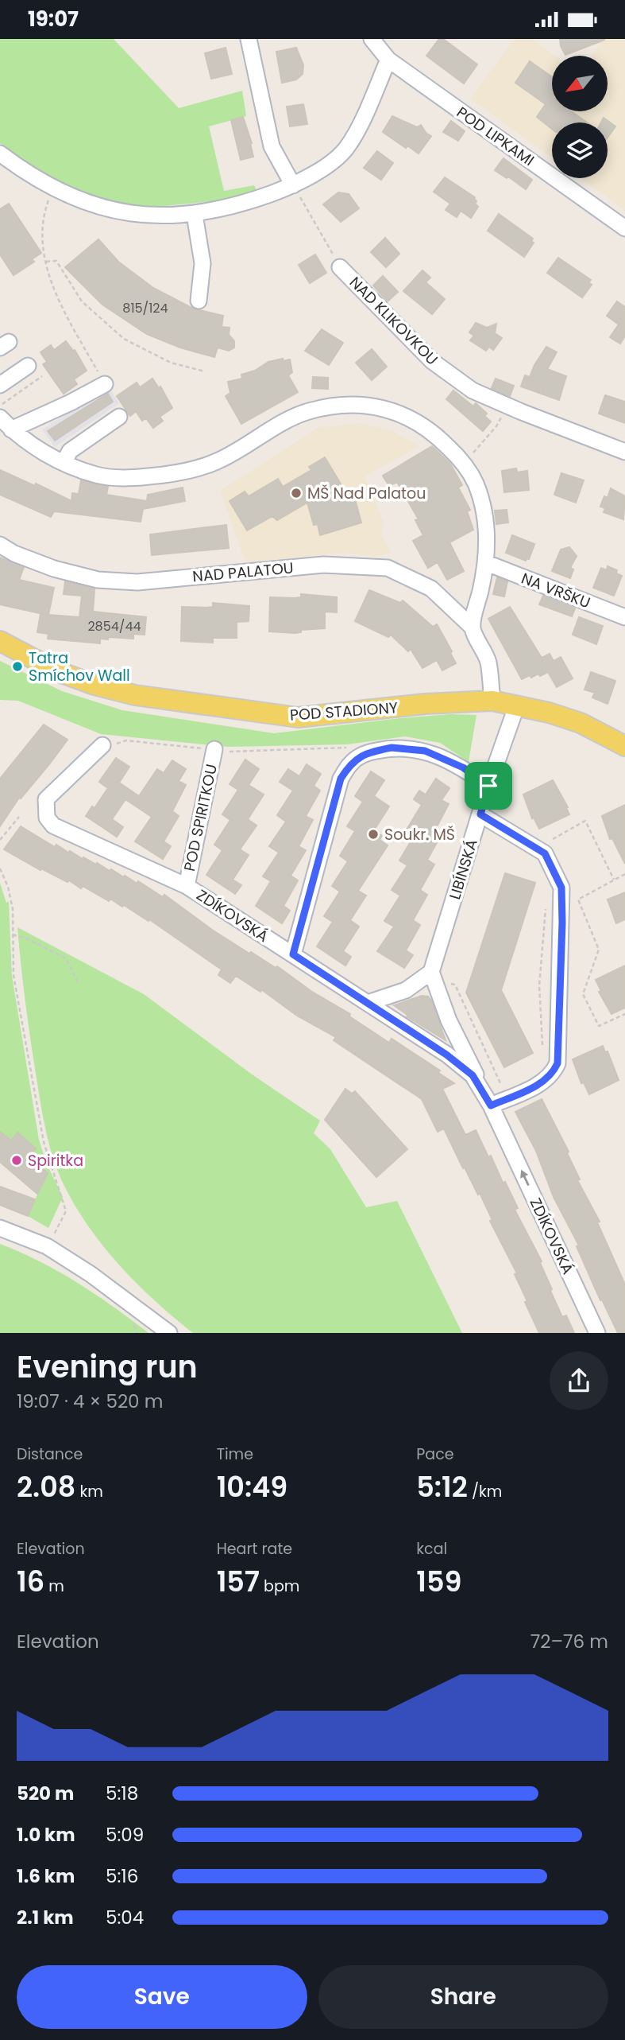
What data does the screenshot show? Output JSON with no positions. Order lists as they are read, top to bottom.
{
  "streets": {
    "main road": ["POD STADIONY"],
    "street": [
      "POD LIPKAMI",
      "NAD KLIKOVKOU",
      "NAD PALATOU",
      "NA VRŠKU",
      "POD SPIRITKOU",
      "LIBÍNSKÁ",
      "ZDÍKOVSKÁ"
    ]
  },
  "crossings": [
    ["POD STADIONY", "LIBÍNSKÁ"],
    ["POD SPIRITKOU", "ZDÍKOVSKÁ"]
  ],
  "places": [
    "MŠ Nad Palatou",
    "Tatra Smíchov Wall",
    "Soukr. MŠ",
    "Spiritka"
  ],
  "house_numbers": ["815/124", "2854/44"],
  "north": "bottom left",
  "page": {
    "status": "19:07",
    "heading": ["Evening run", "19:07 · 4 × 520 m"],
    "stats": [
      ["Distance", "2.08 km"],
      ["Time", "10:49"],
      ["Pace", "5:12 /km"],
      ["Elevation", "16 m"],
      ["Heart rate", "157 bpm"],
      ["kcal", "159"]
    ],
    "chart": ["Elevation", "72–76 m"],
    "list": [
      {
        "name": "520 m",
        "note": "5:18"
      },
      {
        "name": "1.0 km",
        "note": "5:09"
      },
      {
        "name": "1.6 km",
        "note": "5:16"
      },
      {
        "name": "2.1 km",
        "note": "5:04"
      }
    ],
    "buttons": ["Save", "Share"]
  }
}
